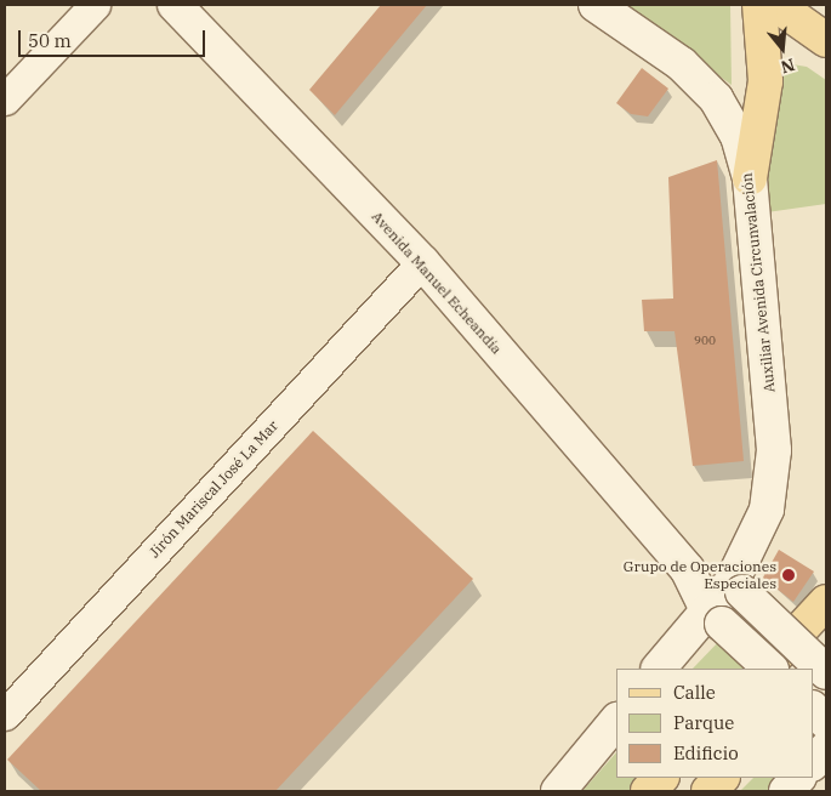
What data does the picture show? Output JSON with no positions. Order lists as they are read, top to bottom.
{
  "streets": {
    "street": ["Avenida Manuel Echeandía", "Auxiliar Avenida Circunvalación", "Jirón Mariscal José La Mar"]
  },
  "crossings": [
    ["Avenida Manuel Echeandía", "Auxiliar Avenida Circunvalación"],
    ["Avenida Manuel Echeandía", "Jirón Mariscal José La Mar"]
  ],
  "places": ["Grupo de Operaciones Especiales"],
  "house_numbers": ["900"],
  "legend": ["Calle", "Parque", "Edificio"],
  "scale_bar": "50 m",
  "north": "bottom"
}
